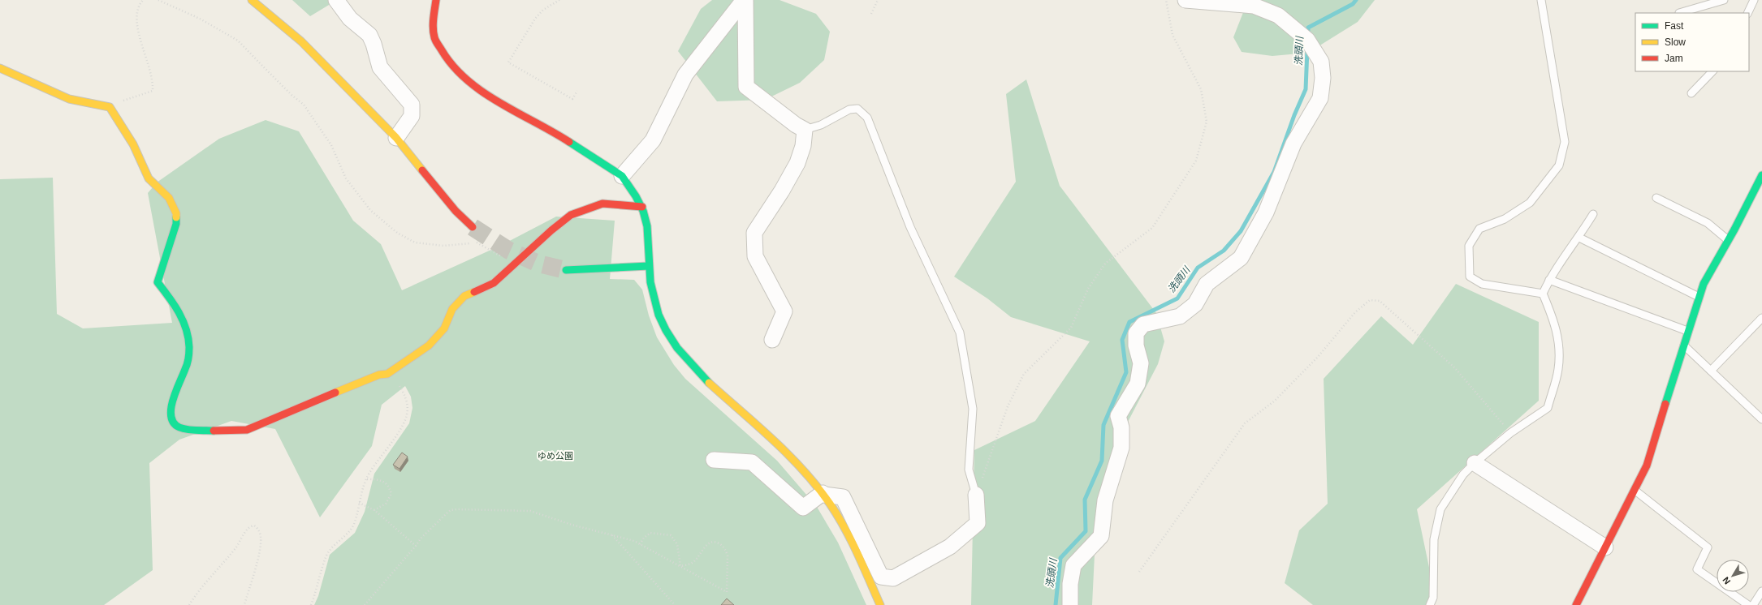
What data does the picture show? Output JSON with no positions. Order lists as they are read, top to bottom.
{
  "water": ["洗頭川"],
  "parks": ["ゆめ公園"],
  "legend": ["Fast", "Slow", "Jam"],
  "north": "bottom left"
}
